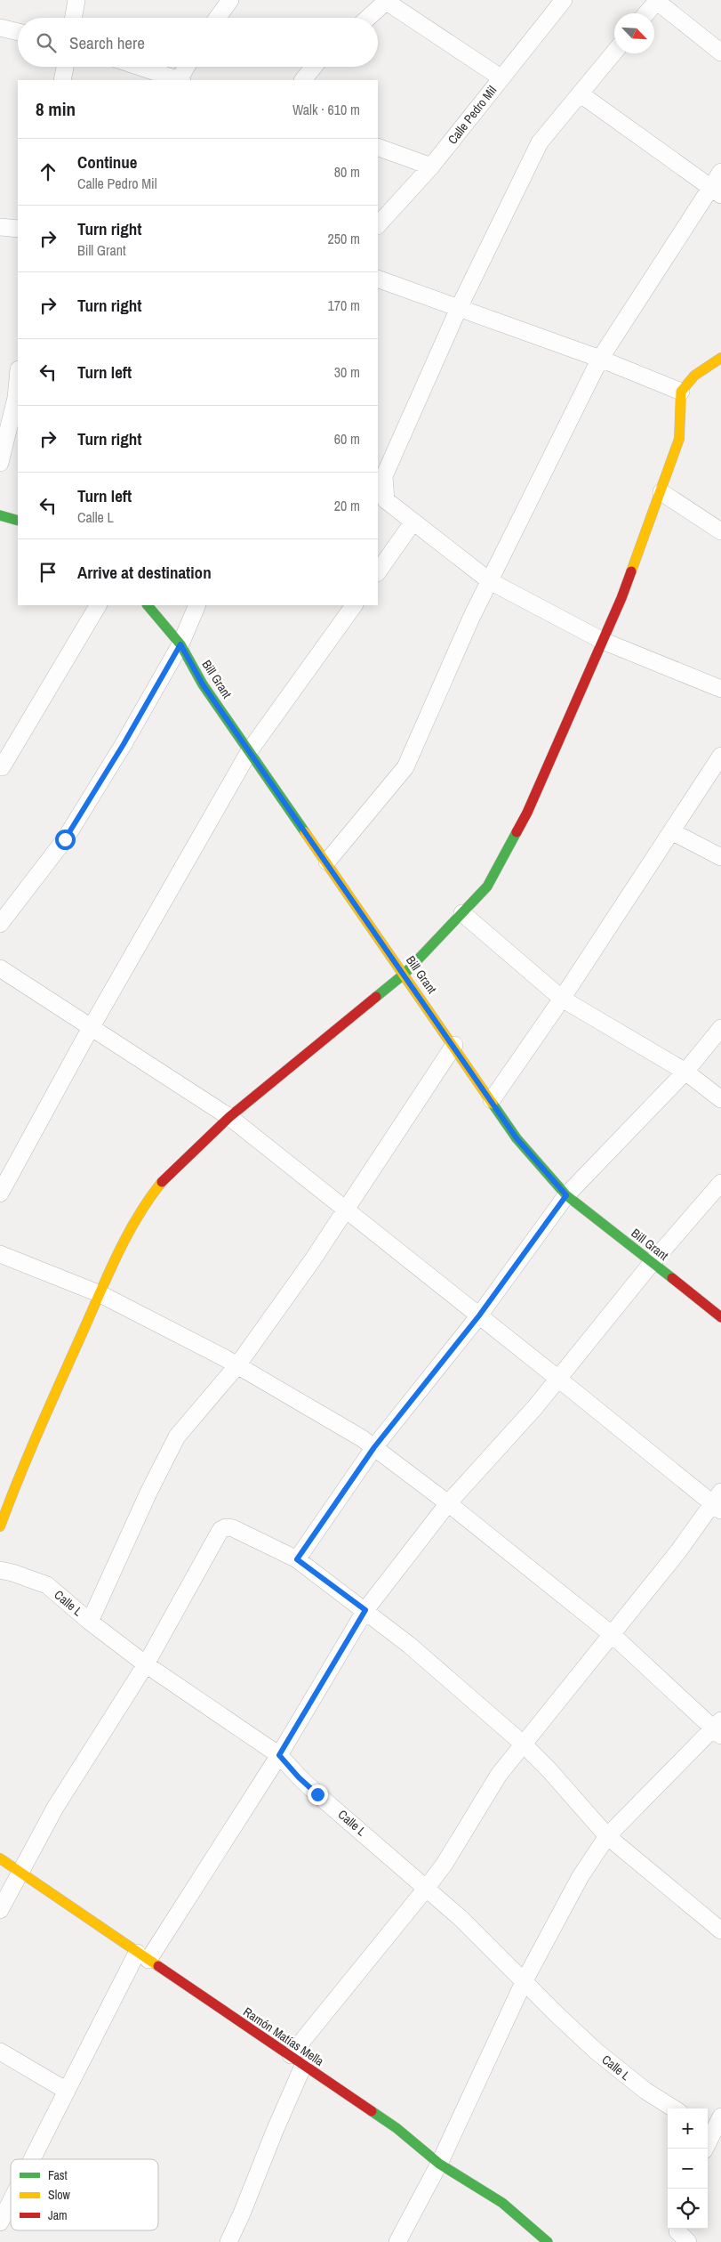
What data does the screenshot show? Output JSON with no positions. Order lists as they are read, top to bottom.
{
  "streets": {
    "street": [
      "Calle Pedro Mil",
      "Bill Grant",
      "Calle L",
      "Ramón Matías Mella"
    ]
  },
  "legend": ["Fast", "Slow", "Jam"],
  "north": "bottom right",
  "page": {
    "search": "Search here",
    "heading": ["8 min", "Walk · 610 m"],
    "list": [
      ["Continue", "Calle Pedro Mil", "80 m"],
      ["Turn right", "Bill Grant", "250 m"],
      ["Turn right", "170 m"],
      ["Turn left", "30 m"],
      ["Turn right", "60 m"],
      ["Turn left", "Calle L", "20 m"],
      "Arrive at destination"
    ],
    "map_buttons": ["+", "−"]
  }
}
